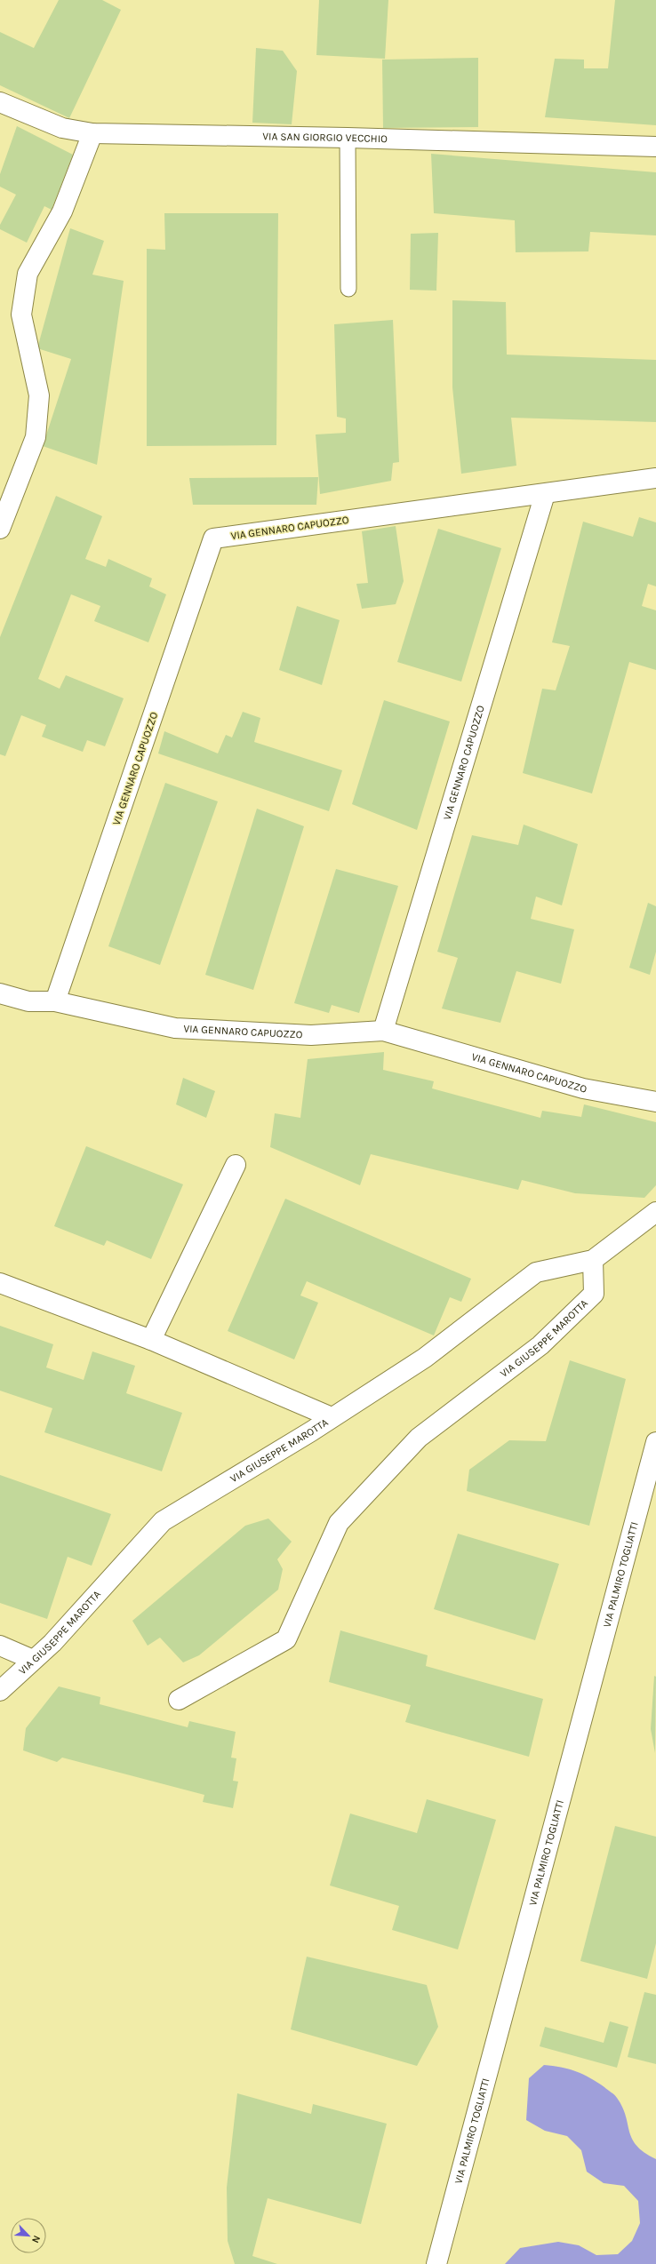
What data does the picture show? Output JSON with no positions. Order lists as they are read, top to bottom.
{
  "streets": {
    "street": [
      "VIA SAN GIORGIO VECCHIO",
      "VIA GENNARO CAPUOZZO",
      "VIA GIUSEPPE MAROTTA",
      "VIA PALMIRO TOGLIATTI"
    ]
  },
  "north": "bottom right"
}
